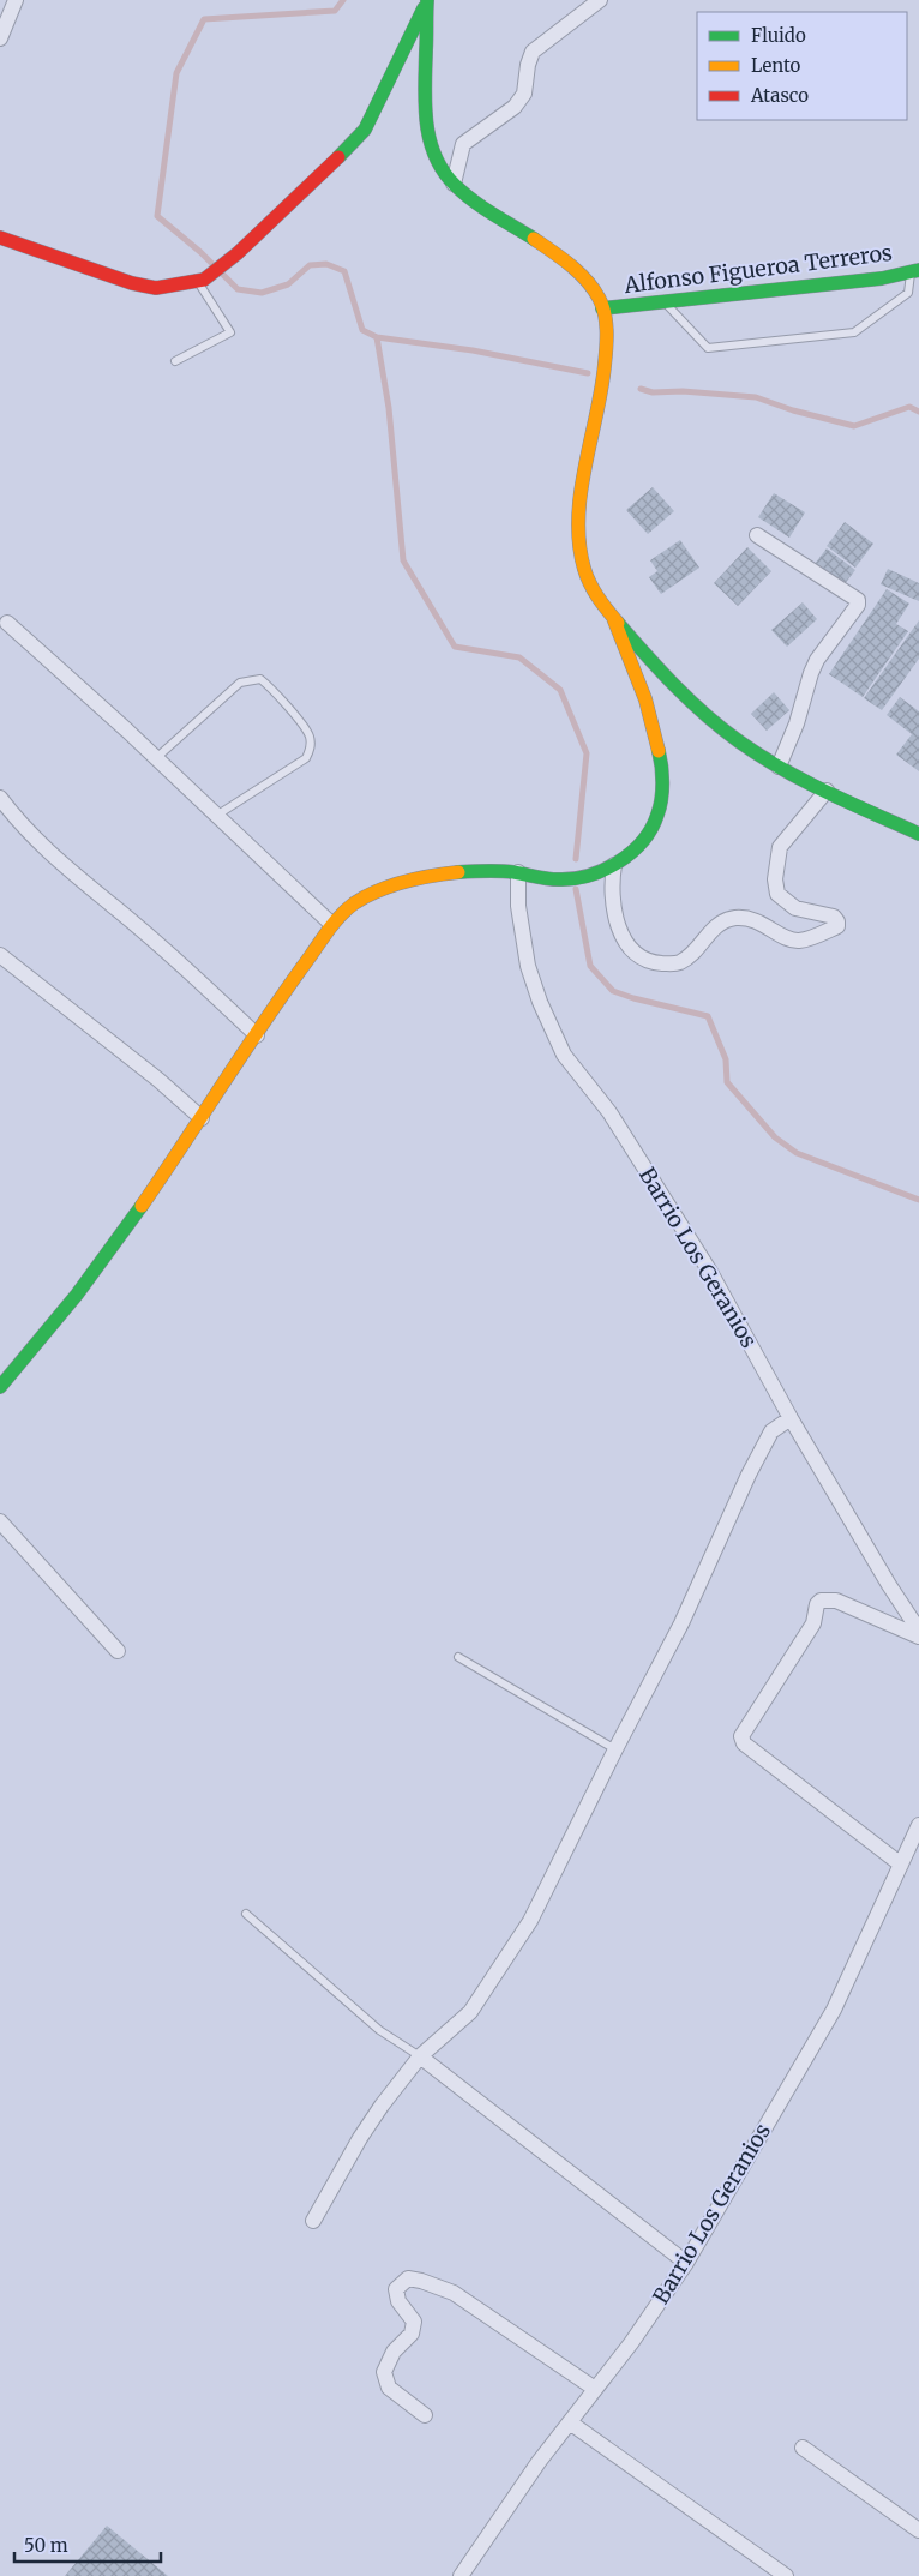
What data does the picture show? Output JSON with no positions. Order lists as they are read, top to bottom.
{
  "streets": {
    "street": ["Alfonso Figueroa Terreros", "Barrio Los Geranios"]
  },
  "legend": ["Fluido", "Lento", "Atasco"],
  "scale_bar": "50 m"
}
